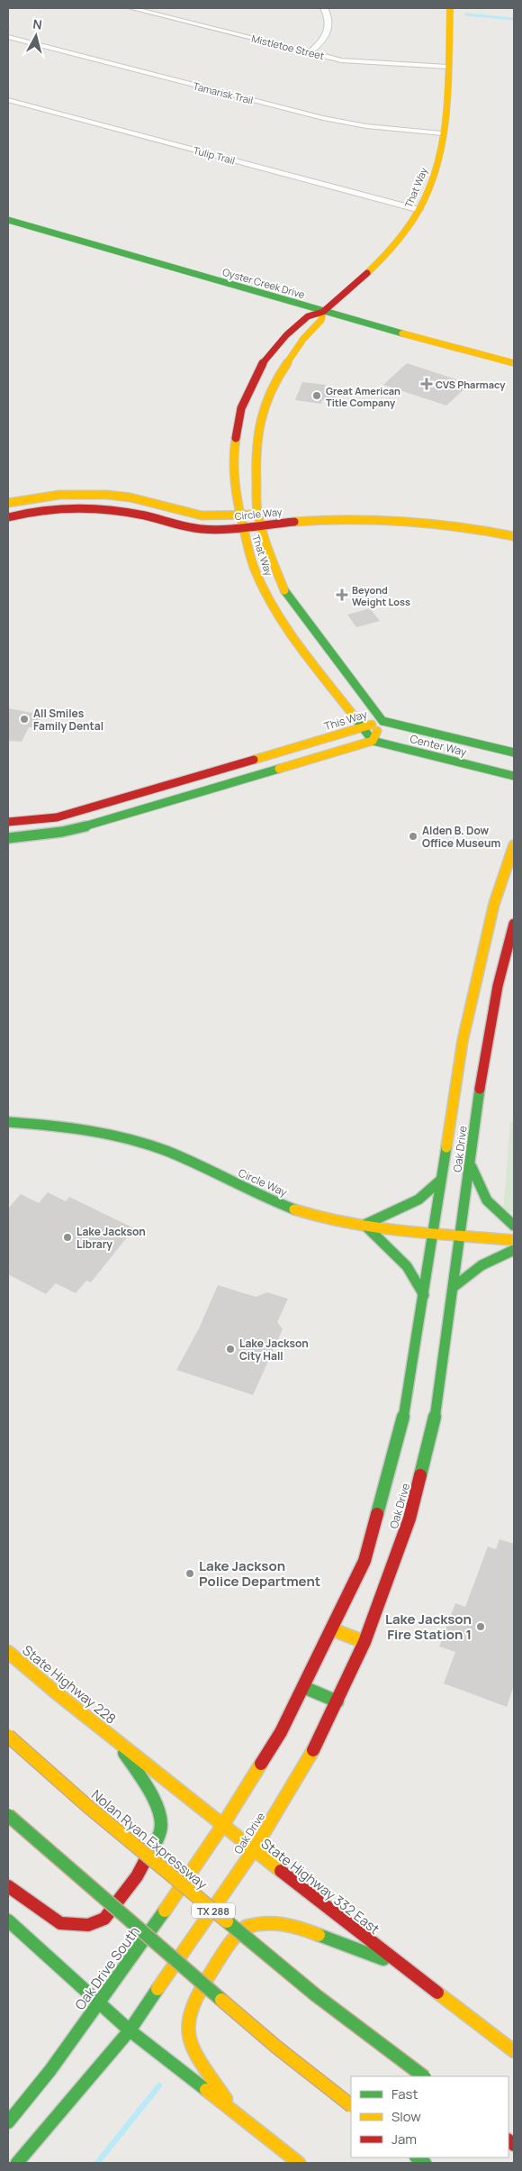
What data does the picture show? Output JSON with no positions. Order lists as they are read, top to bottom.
{
  "streets": {
    "main road": [
      "That Way",
      "Oyster Creek Drive",
      "Circle Way",
      "This Way",
      "Center Way",
      "Oak Drive",
      "State Highway 228",
      "Nolan Ryan Expressway",
      "State Highway 332 East",
      "TX 288",
      "Oak Drive South"
    ],
    "street": ["Mistletoe Street", "Tamarisk Trail", "Tulip Trail"]
  },
  "crossings": [
    ["Mistletoe Street", "That Way"],
    ["Tamarisk Trail", "That Way"],
    ["Tulip Trail", "That Way"],
    ["That Way", "Oyster Creek Drive"],
    ["That Way", "Circle Way"],
    ["That Way", "This Way"],
    ["That Way", "Center Way"],
    ["Circle Way", "Oak Drive"],
    ["This Way", "Center Way"],
    ["Oak Drive", "State Highway 332 East"],
    ["Oak Drive", "Oak Drive South"],
    ["State Highway 228", "State Highway 332 East"],
    ["State Highway 332 East", "Oak Drive South"]
  ],
  "places": {
    "health": ["CVS Pharmacy", "Beyond Weight Loss"],
    "other": [
      "Great American Title Company",
      "All Smiles Family Dental",
      "Alden B. Dow Office Museum",
      "Lake Jackson Library",
      "Lake Jackson City Hall",
      "Lake Jackson Police Department",
      "Lake Jackson Fire Station 1"
    ]
  },
  "legend": ["Fast", "Slow", "Jam"],
  "north": "top"
}
